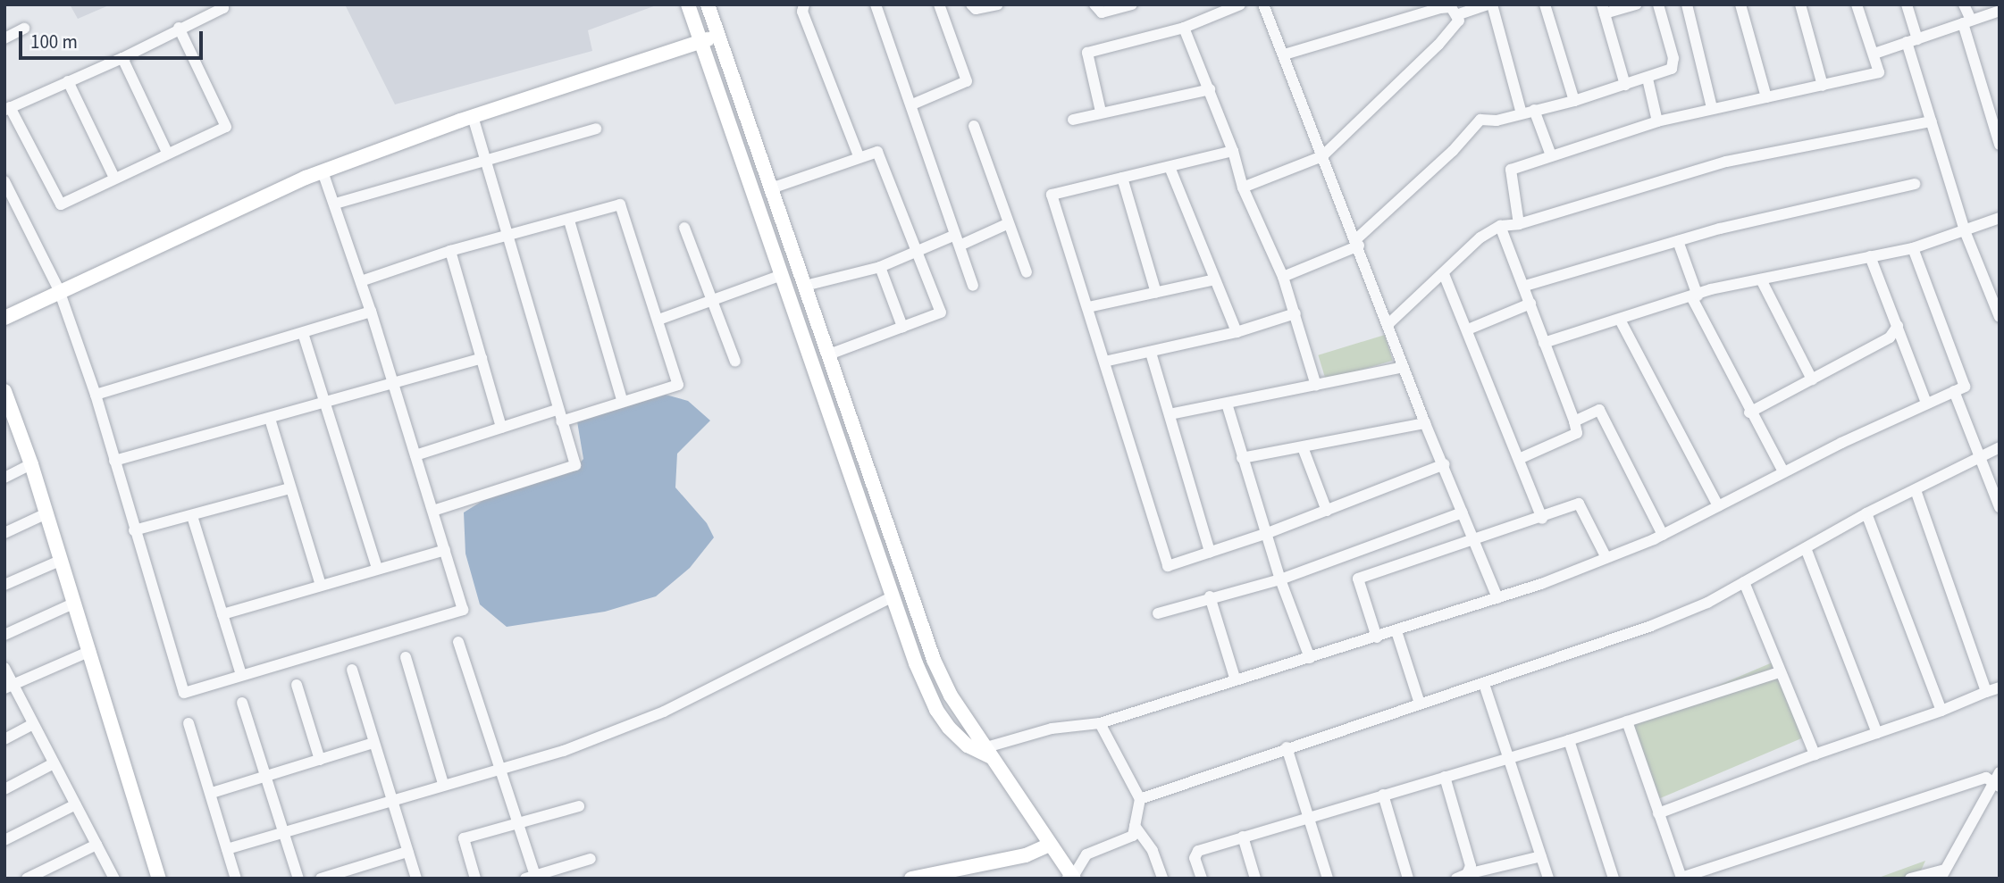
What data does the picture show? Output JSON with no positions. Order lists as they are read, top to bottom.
{
  "scale_bar": "100 m"
}
